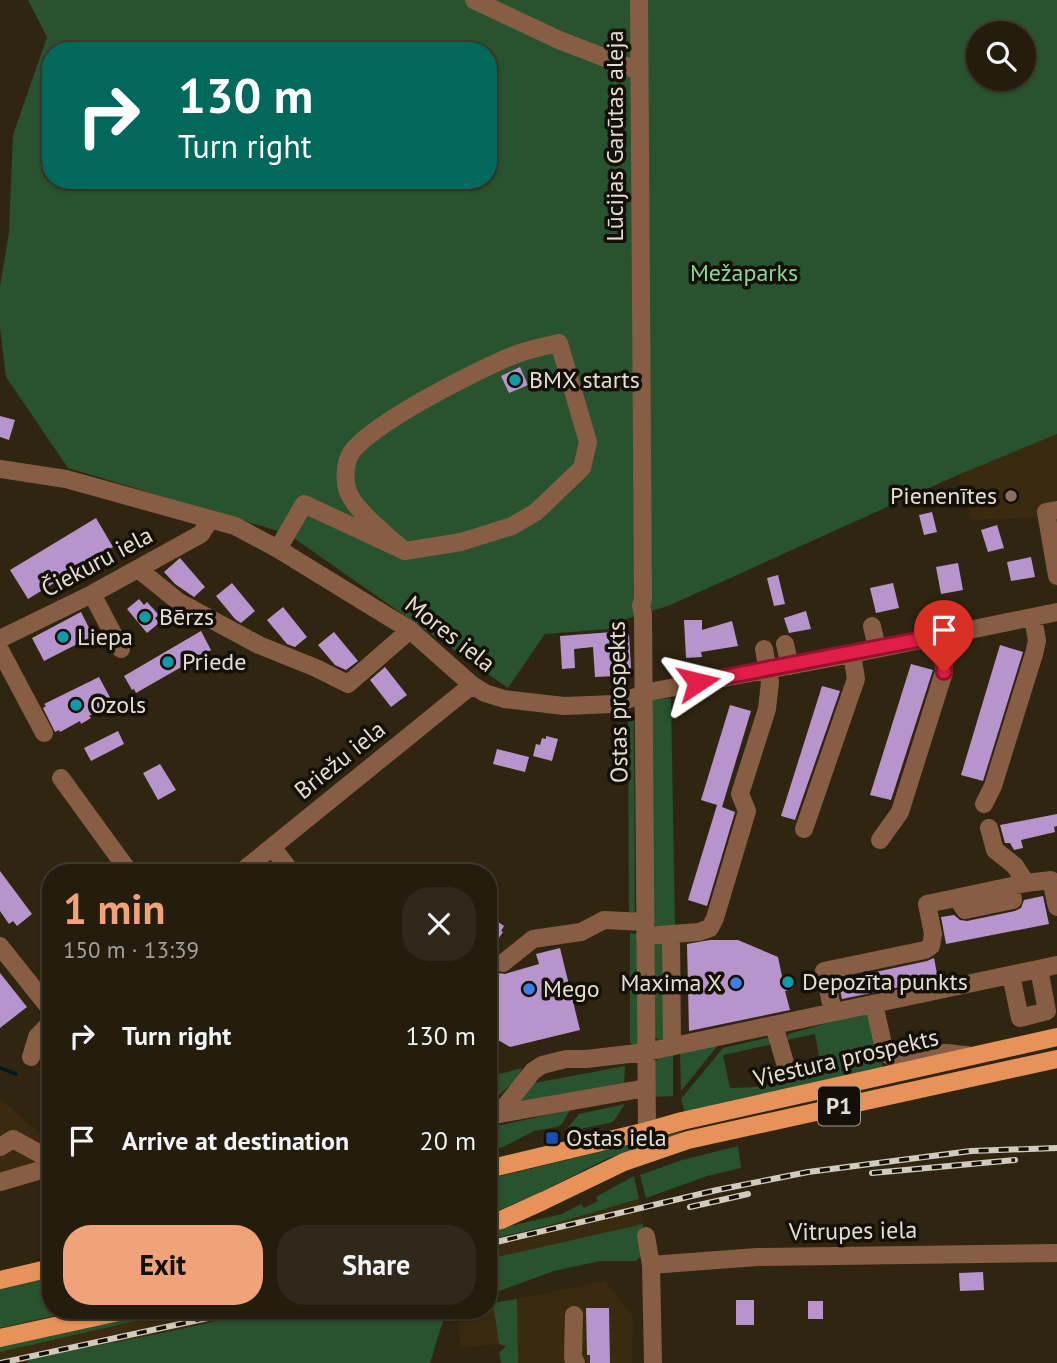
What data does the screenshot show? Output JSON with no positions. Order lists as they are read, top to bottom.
{
  "streets": {
    "main road": ["Viestura prospekts", "P1"],
    "street": [
      "Lūcijas Garūtas aleja",
      "Čiekuru iela",
      "Mores iela",
      "Ostas prospekts",
      "Briežu iela",
      "Vitrupes iela"
    ]
  },
  "crossings": [
    ["Lūcijas Garūtas aleja", "Ostas prospekts"],
    ["Čiekuru iela", "Mores iela"],
    ["Mores iela", "Ostas prospekts"],
    ["Mores iela", "Briežu iela"],
    ["Ostas prospekts", "Viestura prospekts"],
    ["Ostas prospekts", "P1"],
    ["Viestura prospekts", "P1"]
  ],
  "parks": ["Mežaparks"],
  "places": {
    "other": [
      "BMX starts",
      "Pienenītes",
      "Bērzs",
      "Liepa",
      "Priede",
      "Ozols",
      "Depozīta punkts",
      "Maxima X",
      "Mego"
    ],
    "transit": ["Ostas iela"]
  },
  "page": {
    "turn": ["130 m", "Turn right"],
    "heading": ["1 min", "150 m · 13:39"],
    "list": [
      {
        "name": "Turn right",
        "value": "130 m"
      },
      {
        "name": "Arrive at destination",
        "value": "20 m"
      }
    ],
    "buttons": ["Exit", "Share"]
  }
}
